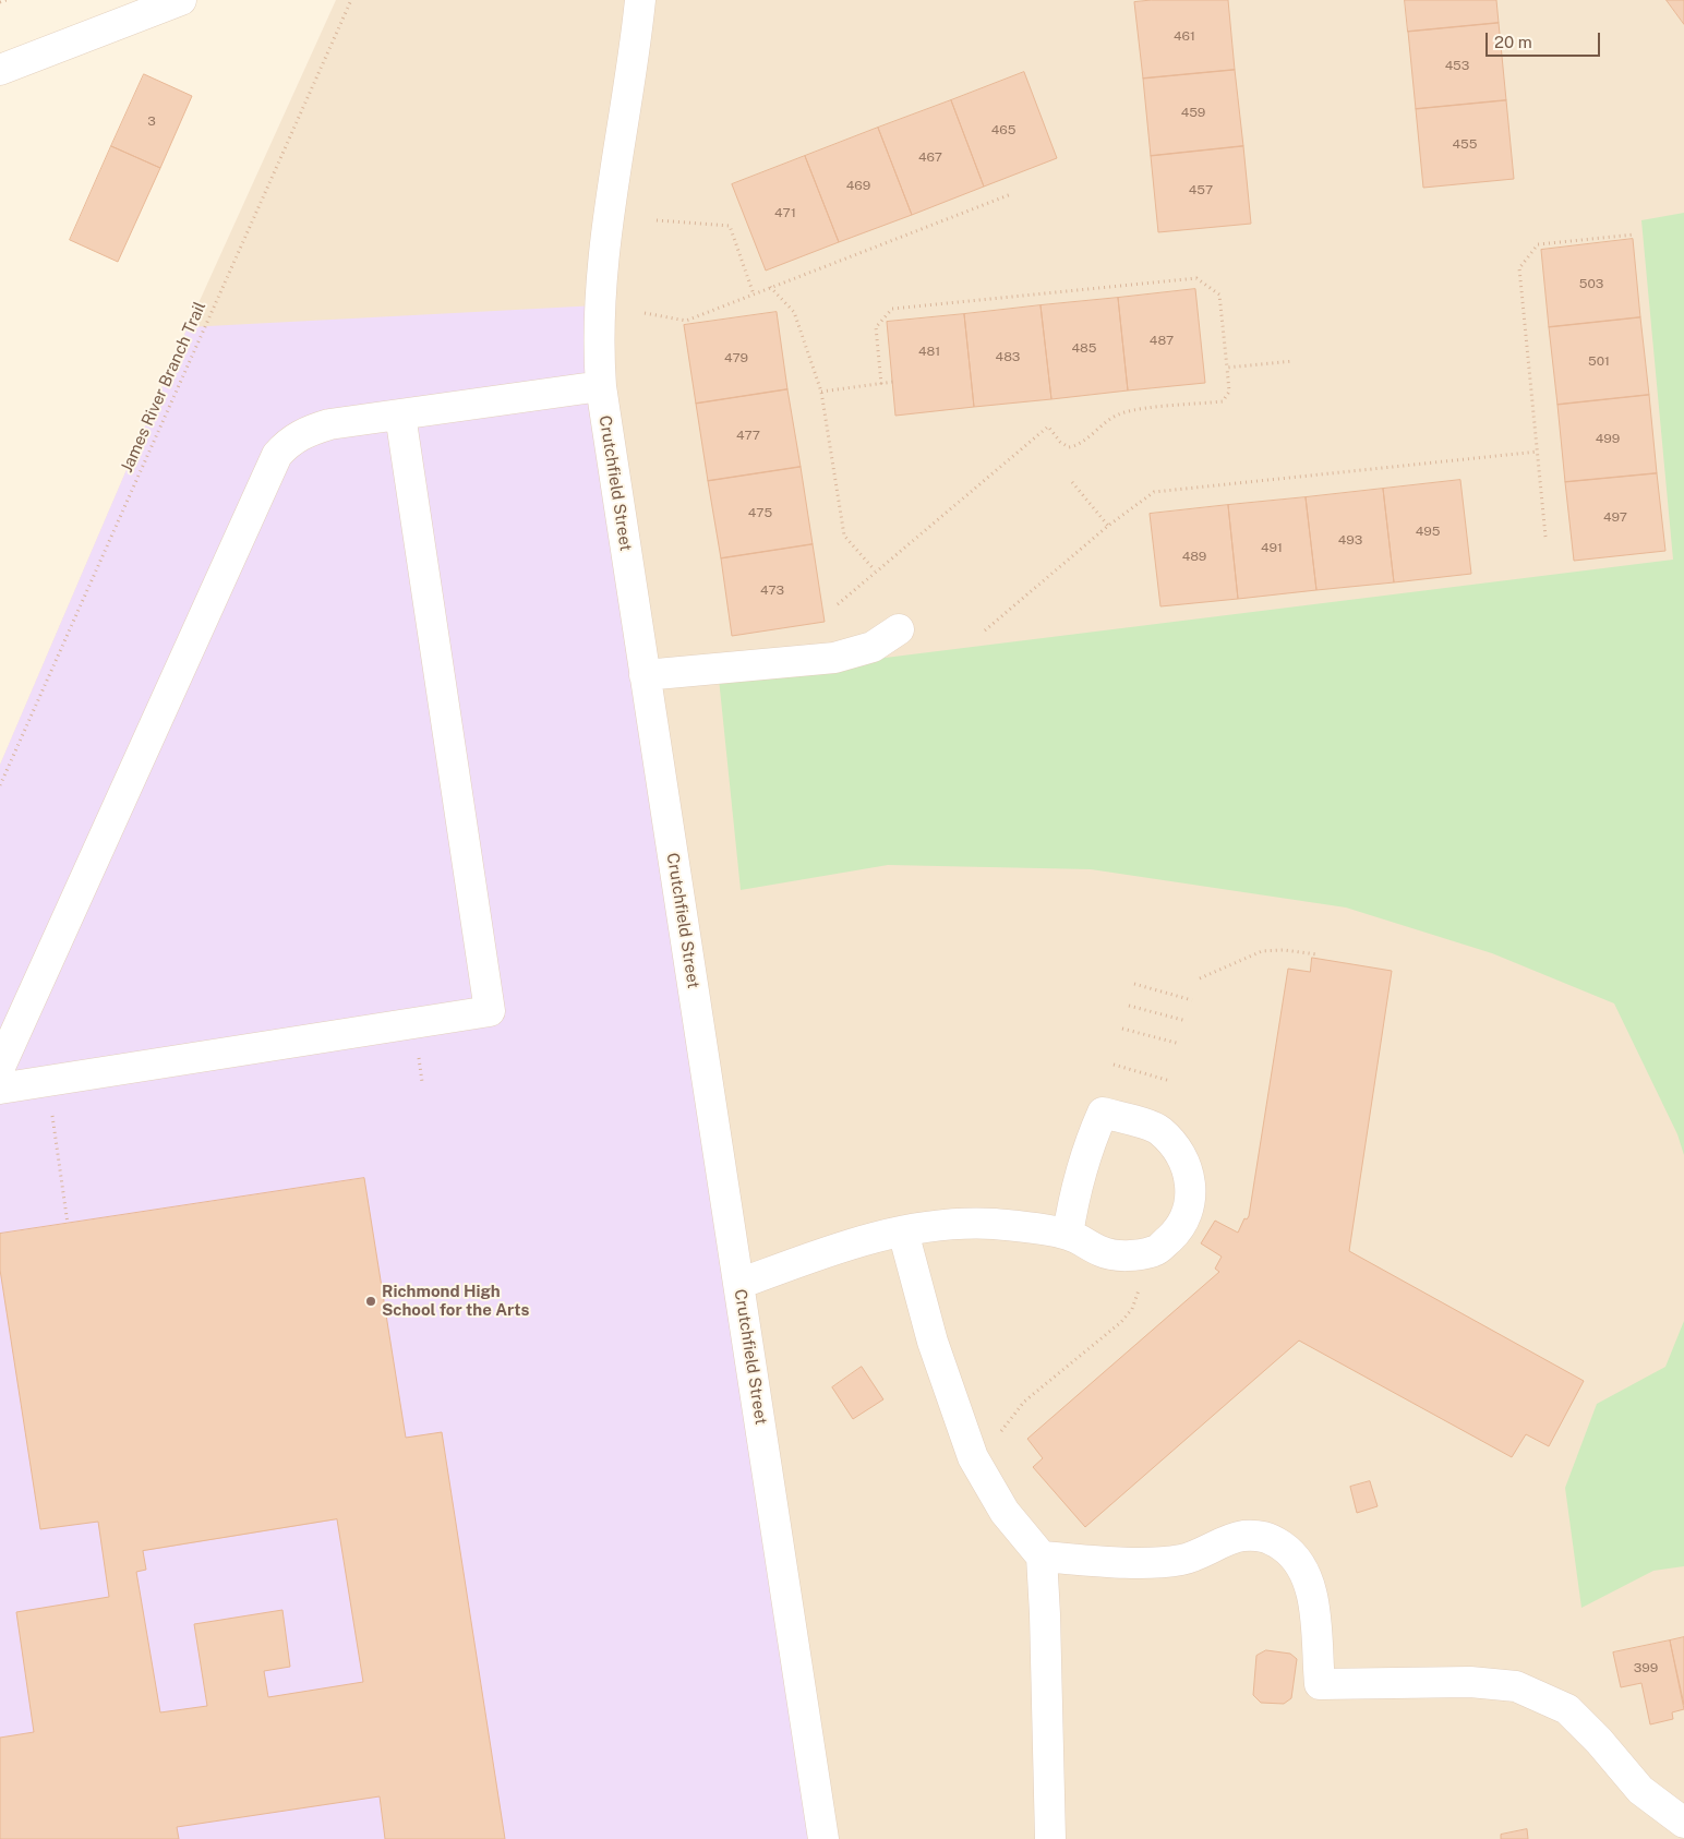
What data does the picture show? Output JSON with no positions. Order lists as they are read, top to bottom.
{
  "streets": {
    "street": ["Crutchfield Street"],
    "path": ["James River Branch Trail"]
  },
  "places": ["Richmond High School for the Arts"],
  "house_numbers": [
    "461",
    "453",
    "459",
    "3",
    "465",
    "455",
    "467",
    "469",
    "457",
    "471",
    "503",
    "487",
    "485",
    "481",
    "483",
    "479",
    "501",
    "477",
    "499",
    "475",
    "497",
    "495",
    "493",
    "491",
    "489",
    "473",
    "399"
  ],
  "scale_bar": "20 m"
}
